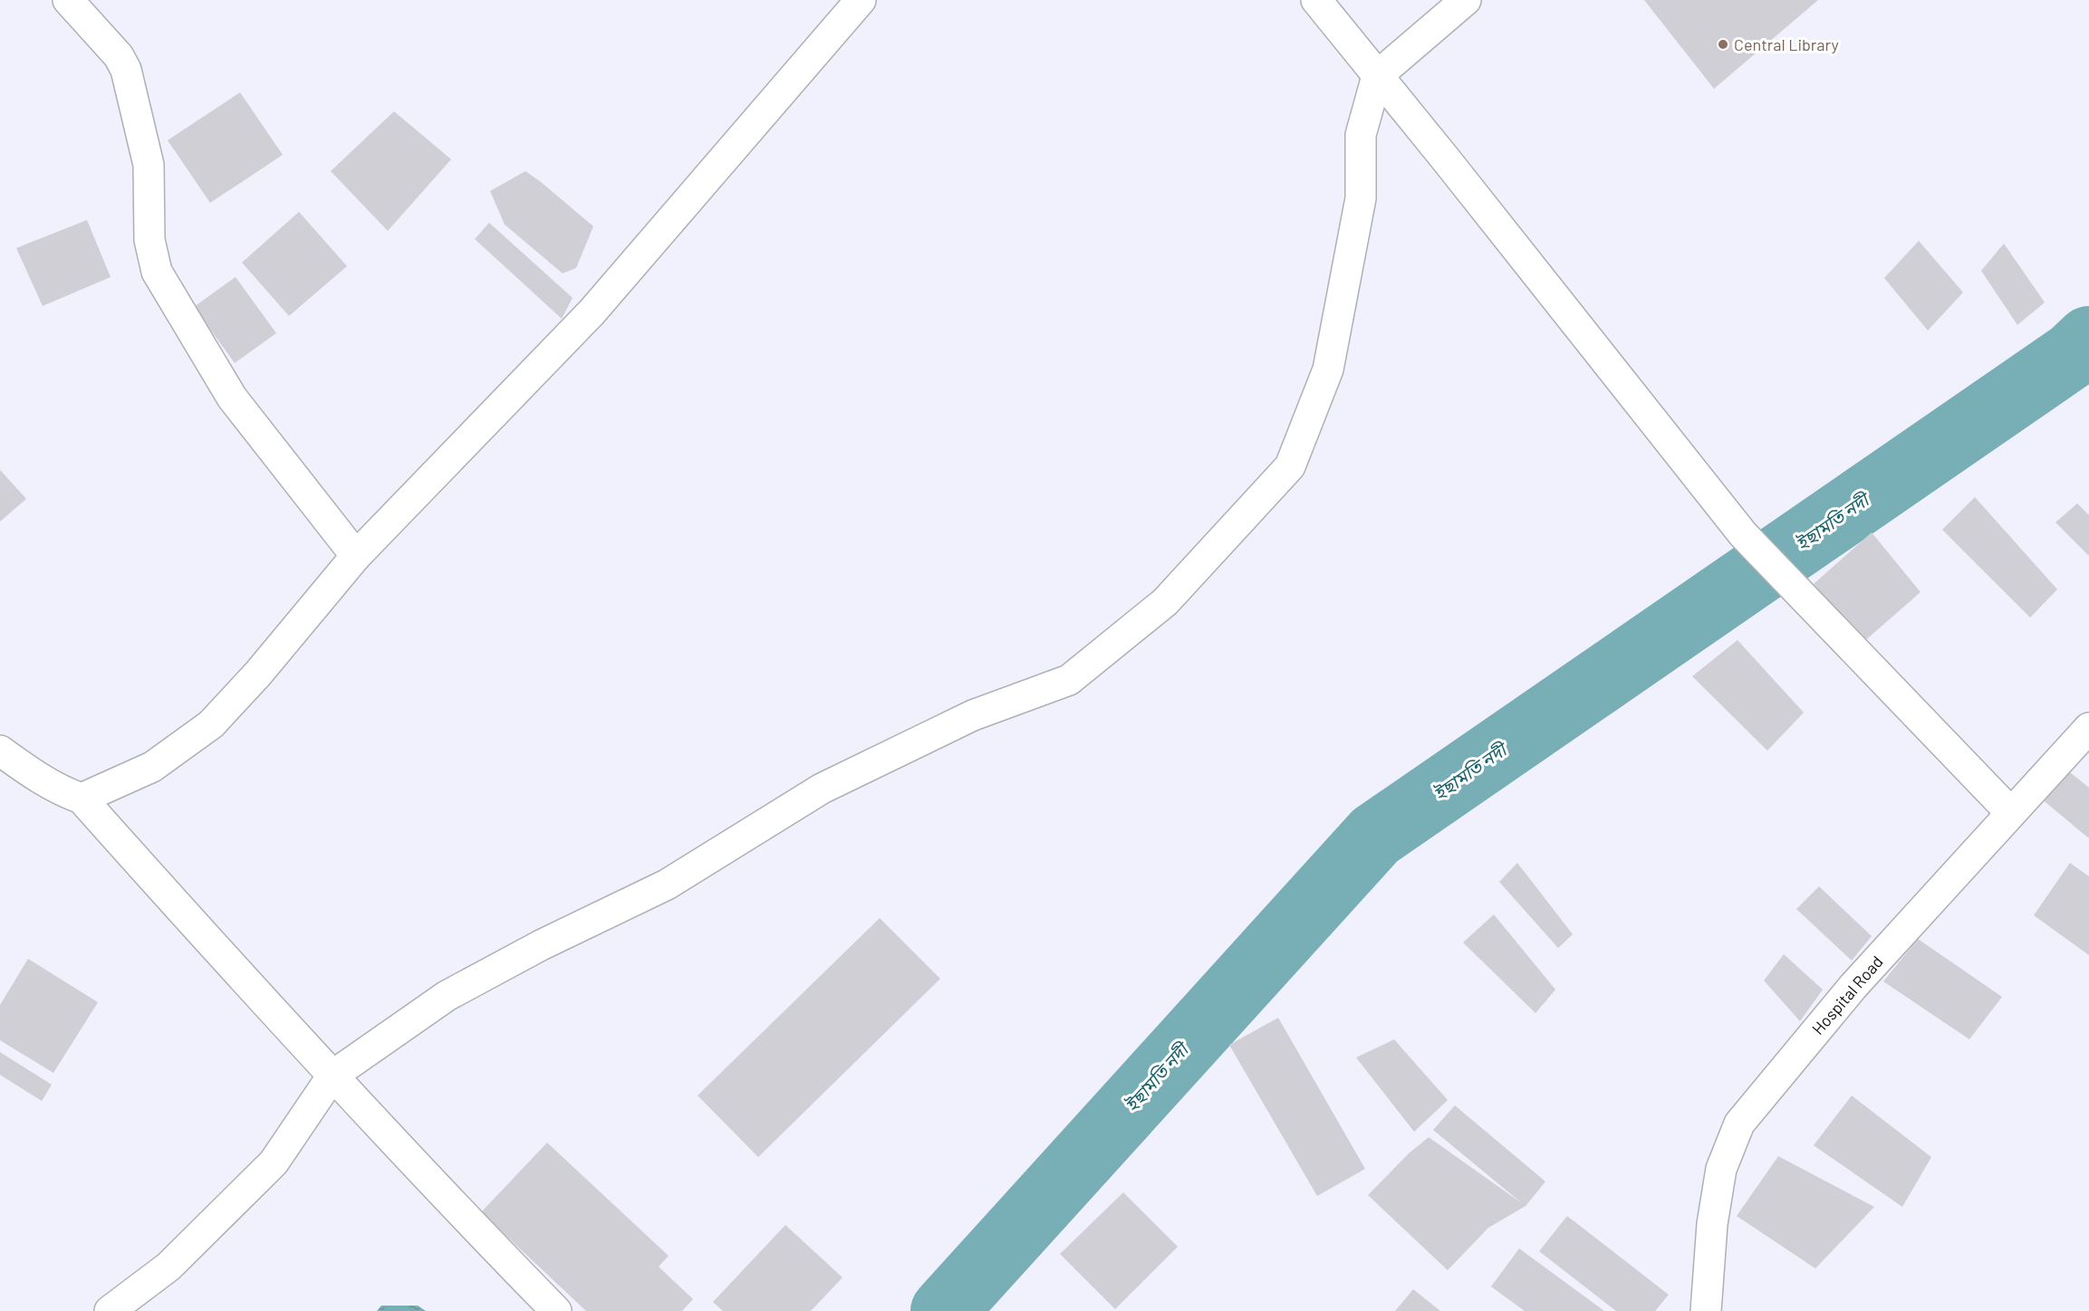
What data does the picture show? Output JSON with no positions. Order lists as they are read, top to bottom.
{
  "streets": {
    "street": ["Hospital Road"]
  },
  "water": ["ইছামতি নদী"],
  "places": ["Central Library"]
}
